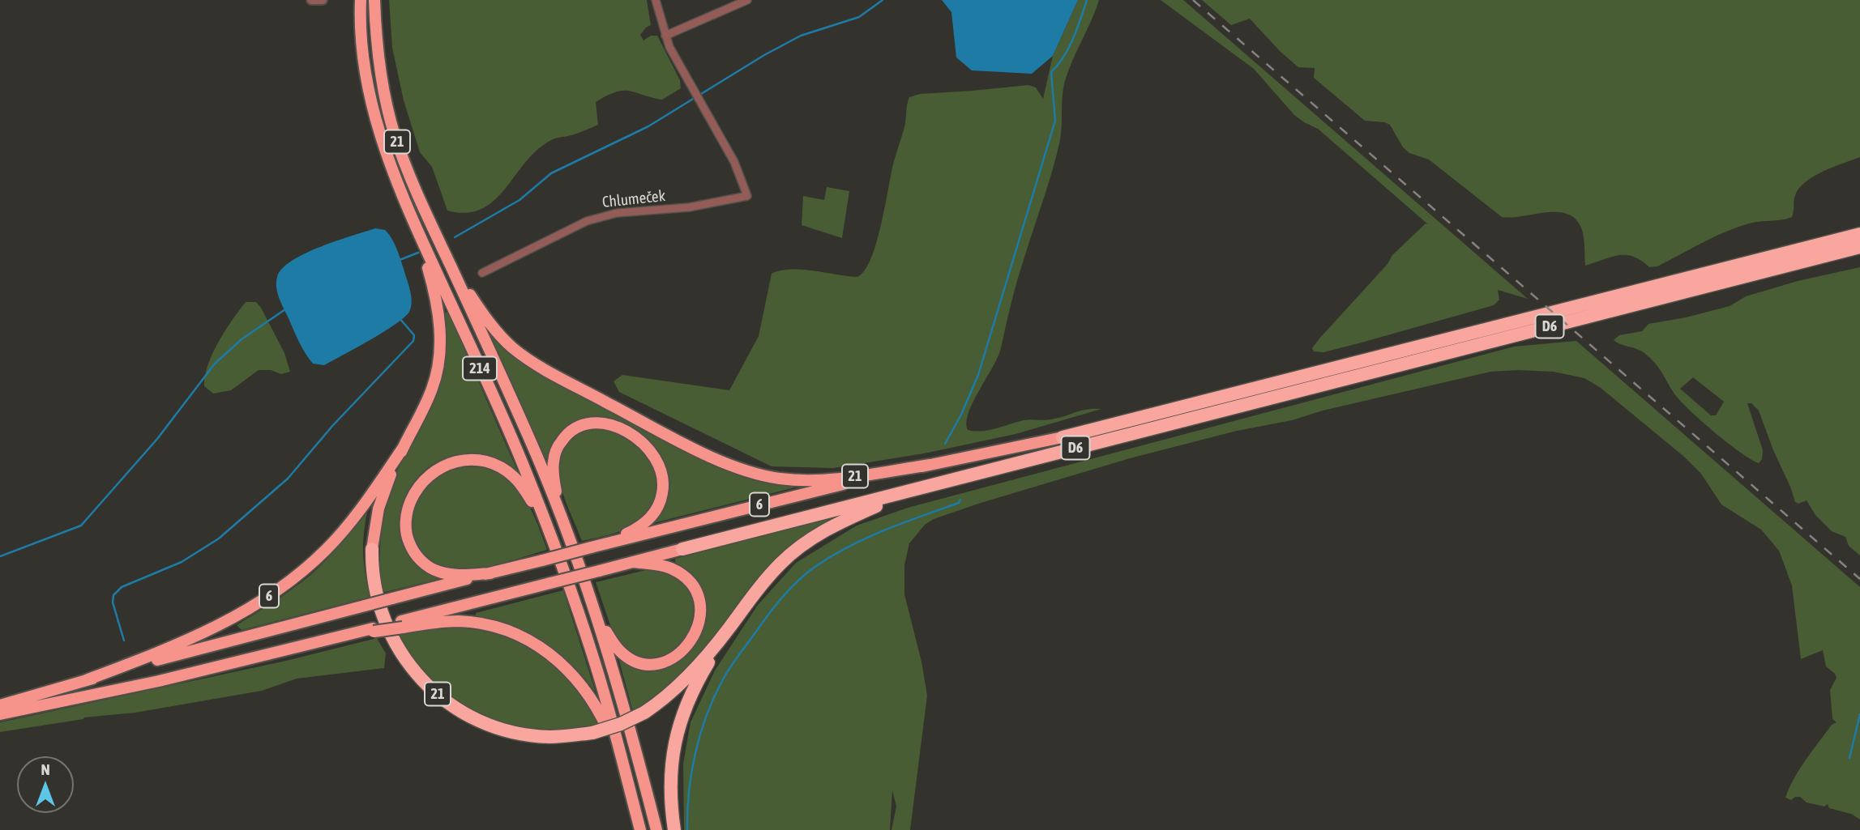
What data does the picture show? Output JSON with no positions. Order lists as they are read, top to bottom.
{
  "streets": {
    "highway": [
      "21",
      "D6",
      "214",
      "6"
    ],
    "street": ["Chlumeček"]
  },
  "crossings": [
    ["21", "D6"],
    ["21", "214"],
    ["21", "6"],
    ["D6", "6"],
    ["214", "6"]
  ],
  "north": "top"
}
